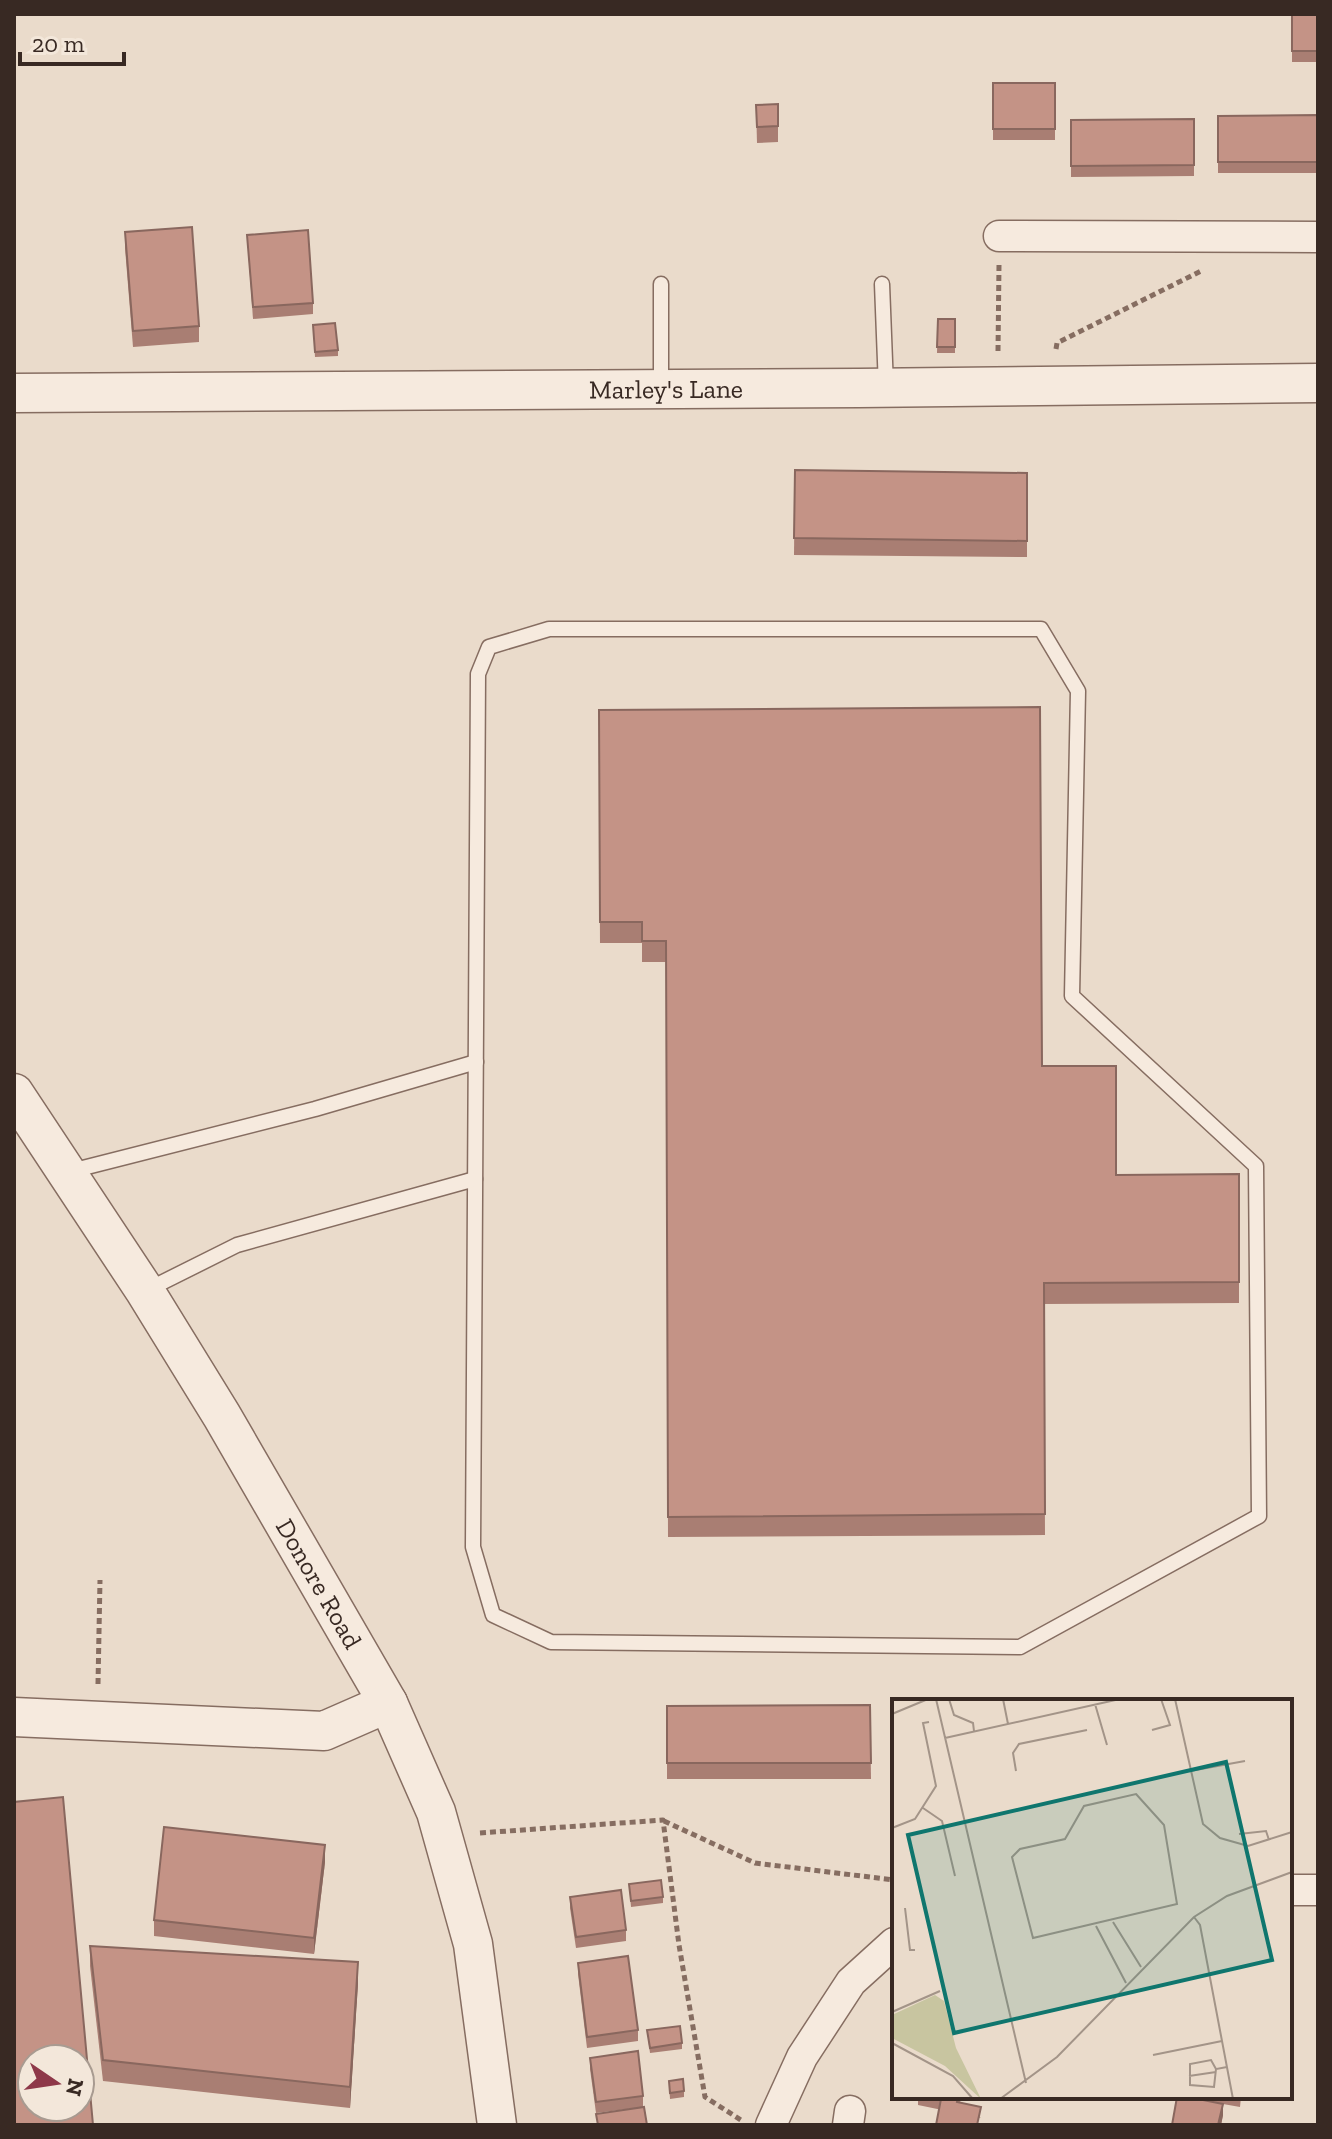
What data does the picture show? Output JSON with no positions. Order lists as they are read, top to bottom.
{
  "streets": {
    "street": ["Marley's Lane", "Donore Road"]
  },
  "scale_bar": "20 m",
  "north": "right"
}
